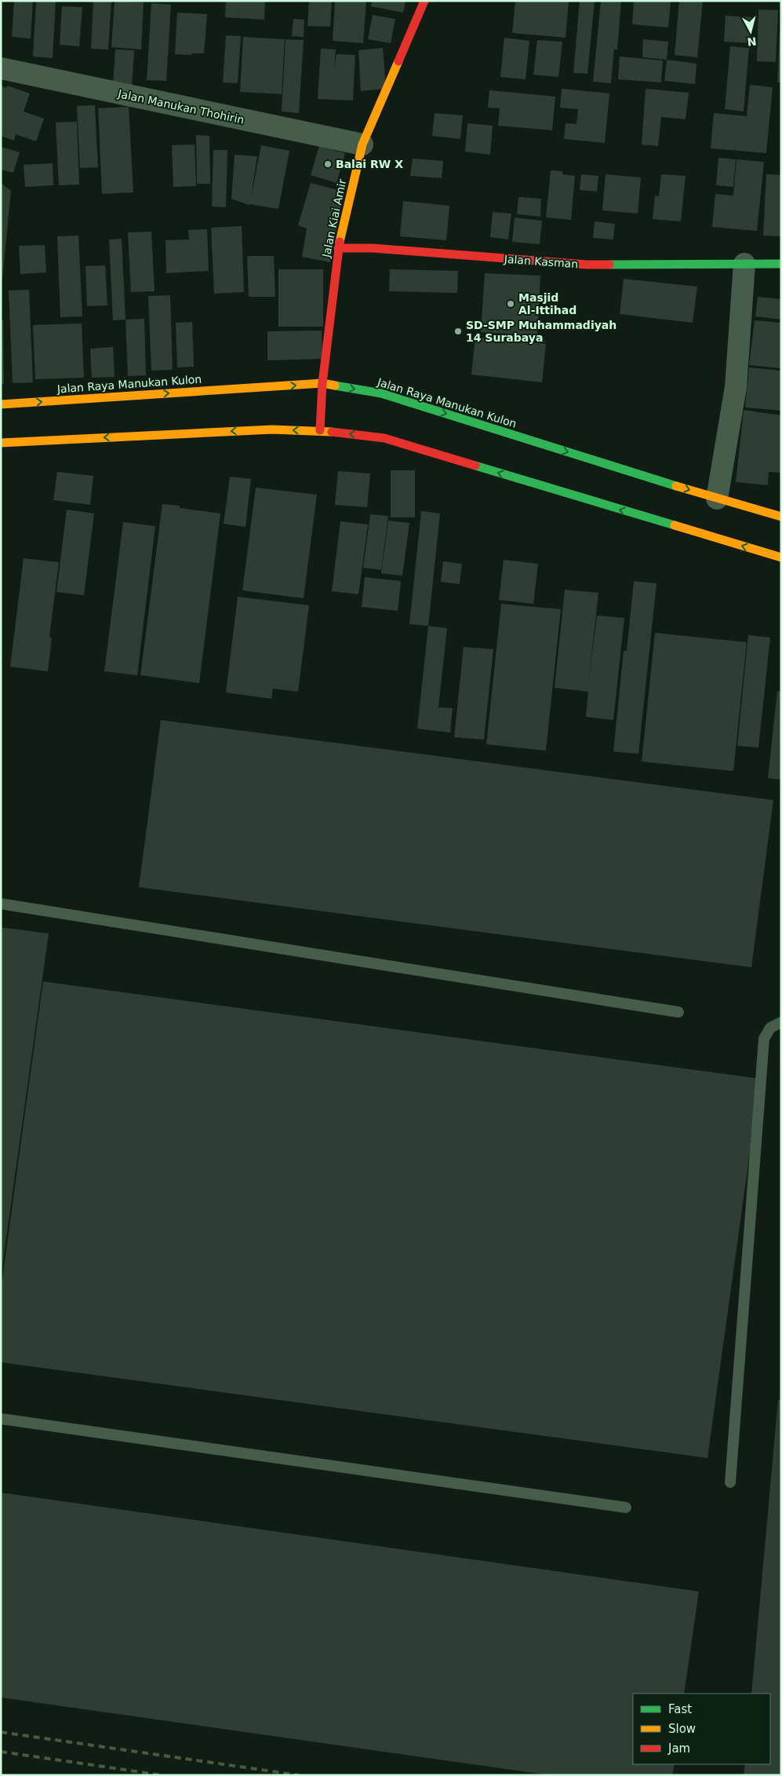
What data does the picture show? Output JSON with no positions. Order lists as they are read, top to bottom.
{
  "streets": {
    "main road": ["Jalan Kiai Amir", "Jalan Kasman", "Jalan Raya Manukan Kulon"],
    "street": ["Jalan Manukan Thohirin"]
  },
  "crossings": [
    ["Jalan Manukan Thohirin", "Jalan Kiai Amir"],
    ["Jalan Kiai Amir", "Jalan Kasman"],
    ["Jalan Kiai Amir", "Jalan Raya Manukan Kulon"]
  ],
  "places": ["Balai RW X", "Masjid Al-Ittihad", "SD-SMP Muhammadiyah 14 Surabaya"],
  "legend": ["Fast", "Slow", "Jam"],
  "north": "bottom"
}
